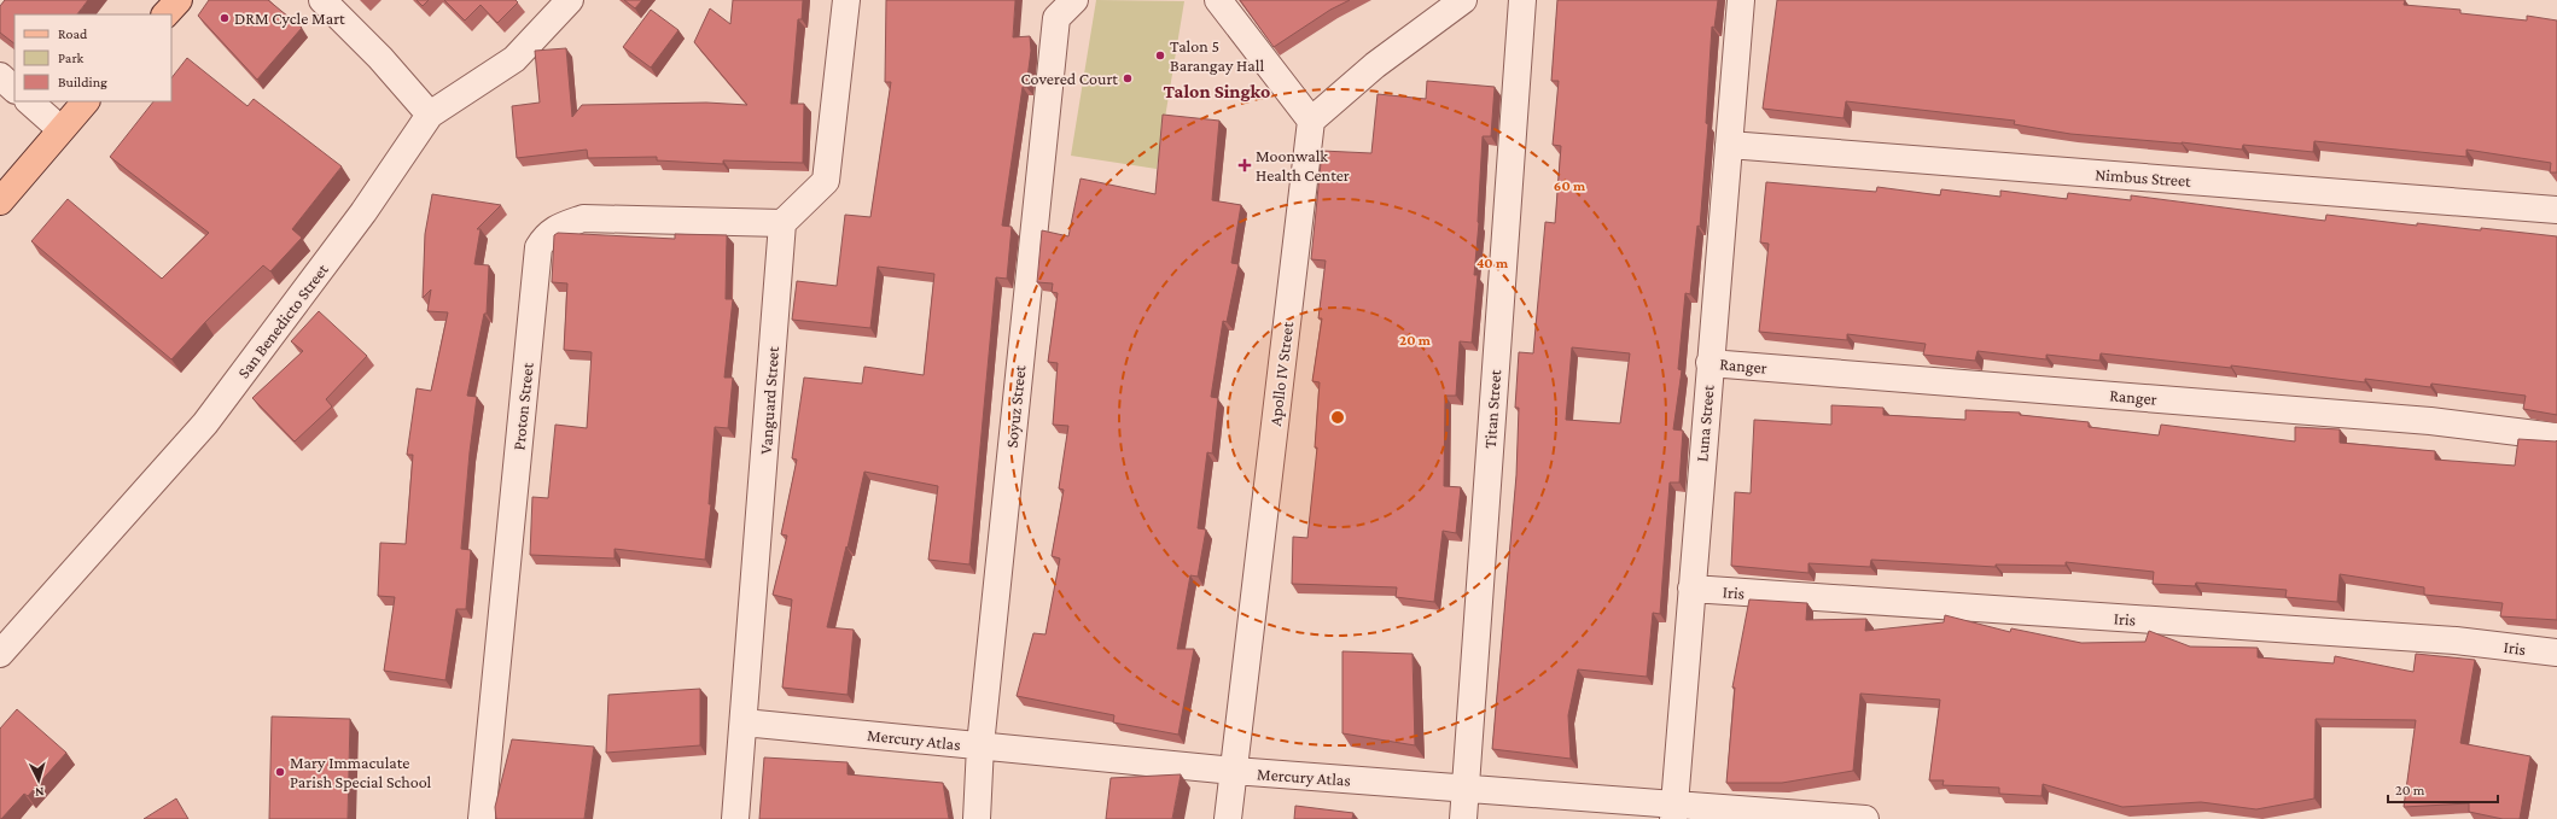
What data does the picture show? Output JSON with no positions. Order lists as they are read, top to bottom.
{
  "streets": {
    "street": [
      "Nimbus Street",
      "San Benedicto Street",
      "Ranger",
      "Apollo IV Street",
      "Vanguard Street",
      "Proton Street",
      "Soyuz Street",
      "Titan Street",
      "Luna Street",
      "Iris",
      "Mercury Atlas"
    ]
  },
  "crossings": [
    ["Nimbus Street", "Luna Street"],
    ["Ranger", "Luna Street"],
    ["Apollo IV Street", "Mercury Atlas"],
    ["Vanguard Street", "Proton Street"],
    ["Vanguard Street", "Mercury Atlas"],
    ["Soyuz Street", "Mercury Atlas"],
    ["Titan Street", "Mercury Atlas"],
    ["Luna Street", "Iris"],
    ["Luna Street", "Mercury Atlas"]
  ],
  "districts": ["Talon Singko"],
  "places": {
    "other": [
      "DRM Cycle Mart",
      "Talon 5 Barangay Hall",
      "Covered Court",
      "Mary Immaculate Parish Special School"
    ],
    "health": ["Moonwalk Health Center"]
  },
  "legend": ["Road", "Park", "Building"],
  "scale_bar": "20 m",
  "north": "bottom",
  "rings": ["60 m", "40 m", "20 m"]
}
